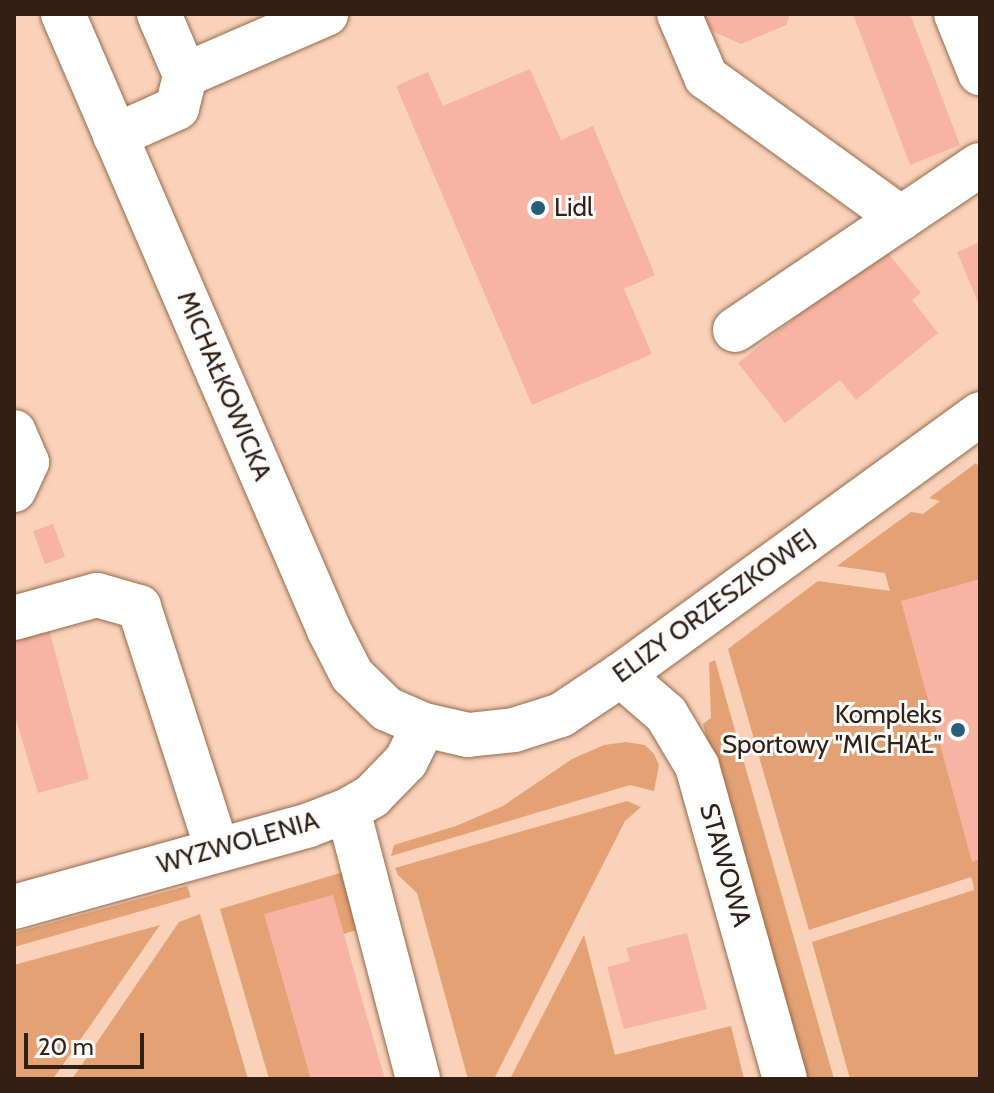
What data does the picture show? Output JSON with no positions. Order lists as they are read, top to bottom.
{
  "streets": {
    "street": [
      "MICHAŁKOWICKA",
      "ELIZY ORZESZKOWEJ",
      "WYZWOLENIA",
      "STAWOWA"
    ]
  },
  "crossings": [
    ["MICHAŁKOWICKA", "ELIZY ORZESZKOWEJ"],
    ["MICHAŁKOWICKA", "WYZWOLENIA"],
    ["ELIZY ORZESZKOWEJ", "WYZWOLENIA"],
    ["ELIZY ORZESZKOWEJ", "STAWOWA"]
  ],
  "places": ["Lidl", "Kompleks Sportowy \"MICHAŁ\""],
  "scale_bar": "20 m"
}
